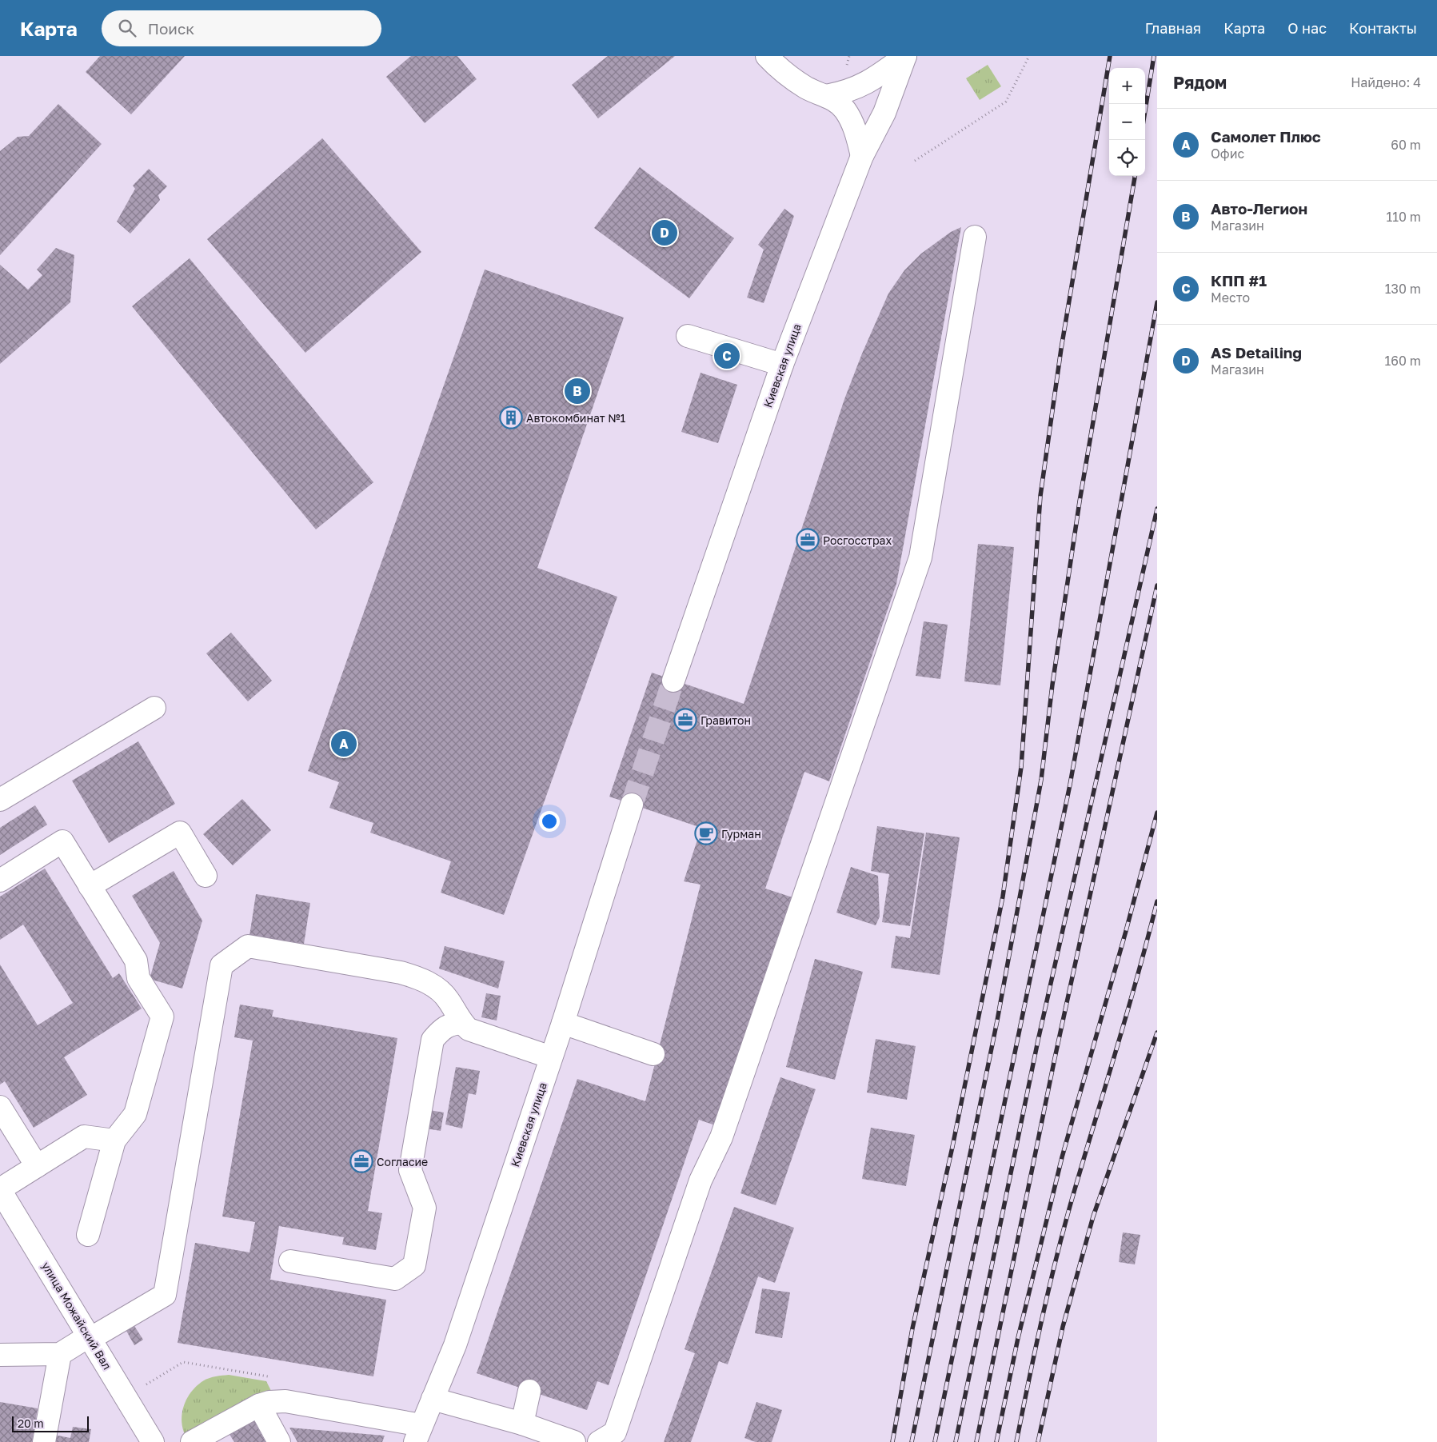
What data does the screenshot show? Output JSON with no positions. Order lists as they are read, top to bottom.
{
  "streets": {
    "street": ["Киевская улица", "улица Можайский Вал"]
  },
  "places": {
    "building": ["Автокомбинат №1"],
    "office": ["Росгосстрах", "Гравитон", "Согласие"],
    "cafe": ["Гурман"]
  },
  "scale_bar": "20 m",
  "page": {
    "header": "Карта",
    "search": "Поиск",
    "nav": [
      "Главная",
      "Карта",
      "О нас",
      "Контакты"
    ],
    "heading": ["Рядом", "Найдено: 4"],
    "map_buttons": ["+", "−"],
    "list": [
      {
        "mark": "A",
        "name": "Самолет Плюс",
        "note": "Офис",
        "value": "60 m"
      },
      {
        "mark": "B",
        "name": "Авто-Легион",
        "note": "Магазин",
        "value": "110 m"
      },
      {
        "mark": "C",
        "name": "КПП #1",
        "note": "Место",
        "value": "130 m"
      },
      {
        "mark": "D",
        "name": "AS Detailing",
        "note": "Магазин",
        "value": "160 m"
      }
    ],
    "pins": [
      "D",
      "C",
      "B",
      "A"
    ],
    "scale": "20 m"
  }
}
